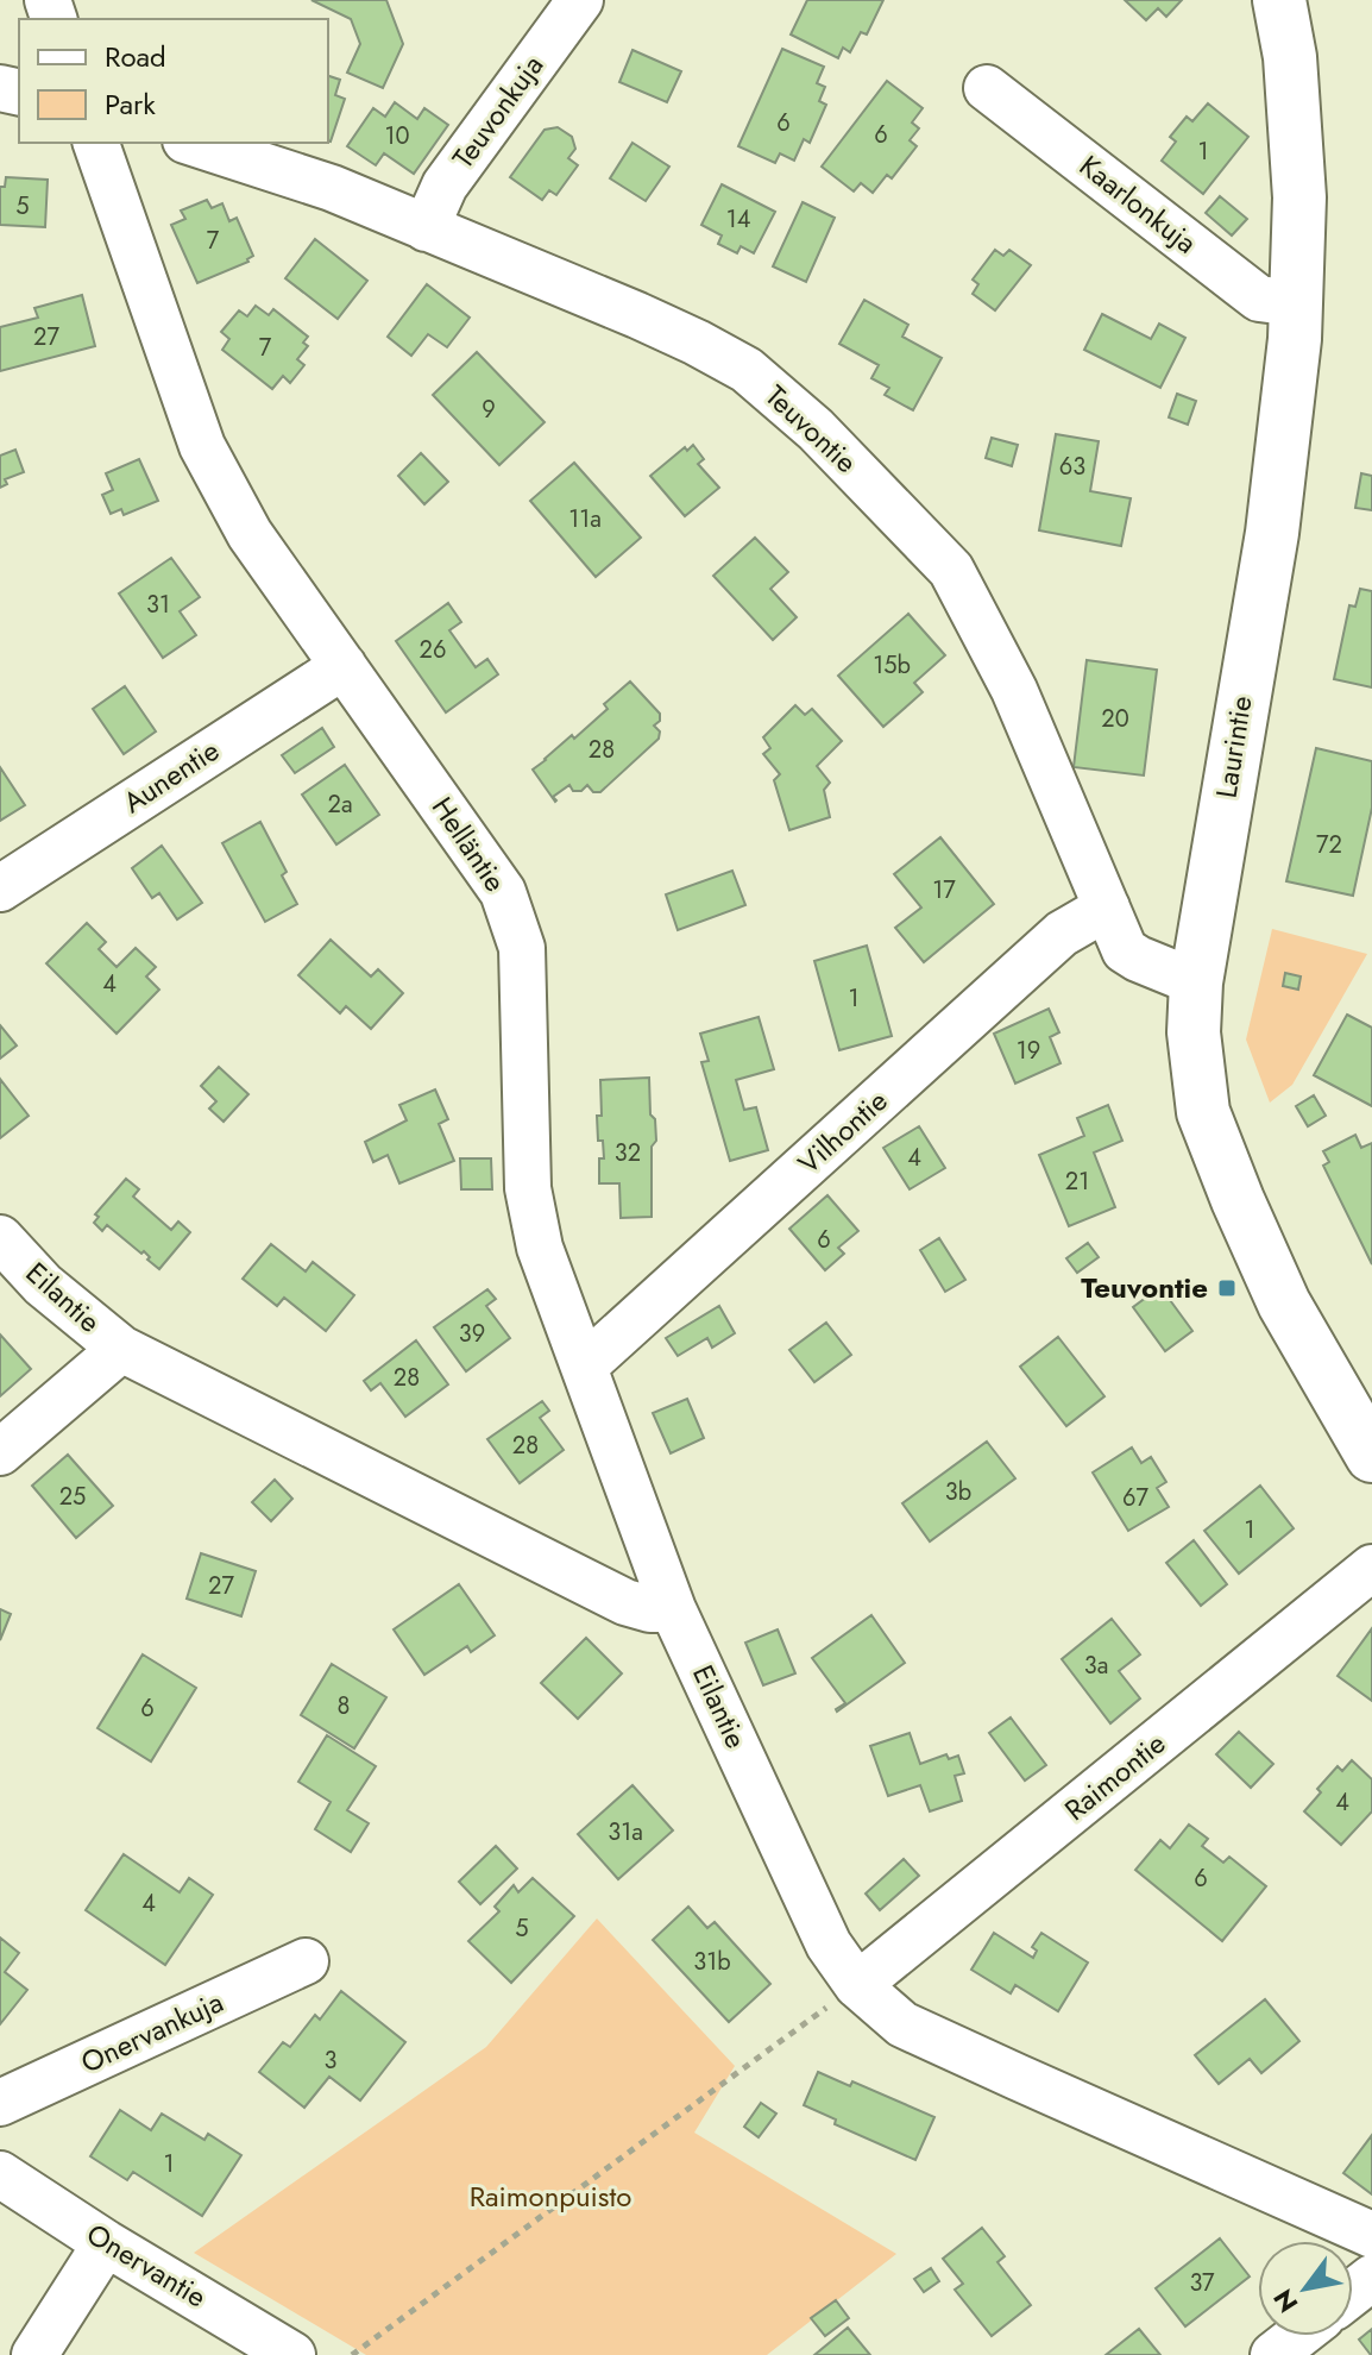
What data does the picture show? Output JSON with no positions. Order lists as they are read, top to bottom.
{
  "streets": {
    "street": [
      "Teuvonkuja",
      "Kaarlonkuja",
      "Teuvontie",
      "Laurintie",
      "Aunentie",
      "Helläntie",
      "Vilhontie",
      "Eilantie",
      "Raimontie",
      "Onervankuja",
      "Onervantie"
    ]
  },
  "crossings": [
    ["Teuvonkuja", "Teuvontie"],
    ["Kaarlonkuja", "Laurintie"],
    ["Teuvontie", "Laurintie"],
    ["Teuvontie", "Vilhontie"],
    ["Aunentie", "Helläntie"],
    ["Helläntie", "Vilhontie"],
    ["Helläntie", "Eilantie"],
    ["Eilantie", "Raimontie"]
  ],
  "parks": ["Raimonpuisto"],
  "places": {
    "transit": ["Teuvontie"]
  },
  "house_numbers": [
    "6",
    "6",
    "10",
    "1",
    "5",
    "14",
    "7",
    "27",
    "7",
    "9",
    "63",
    "11a",
    "31",
    "26",
    "15b",
    "20",
    "28",
    "2a",
    "72",
    "17",
    "4",
    "1",
    "19",
    "32",
    "4",
    "21",
    "6",
    "39",
    "28",
    "28",
    "3b",
    "25",
    "67",
    "1",
    "27",
    "3a",
    "8",
    "6",
    "4",
    "31a",
    "6",
    "4",
    "5",
    "31b",
    "3",
    "1",
    "37"
  ],
  "legend": ["Road", "Park"],
  "north": "bottom left"
}
